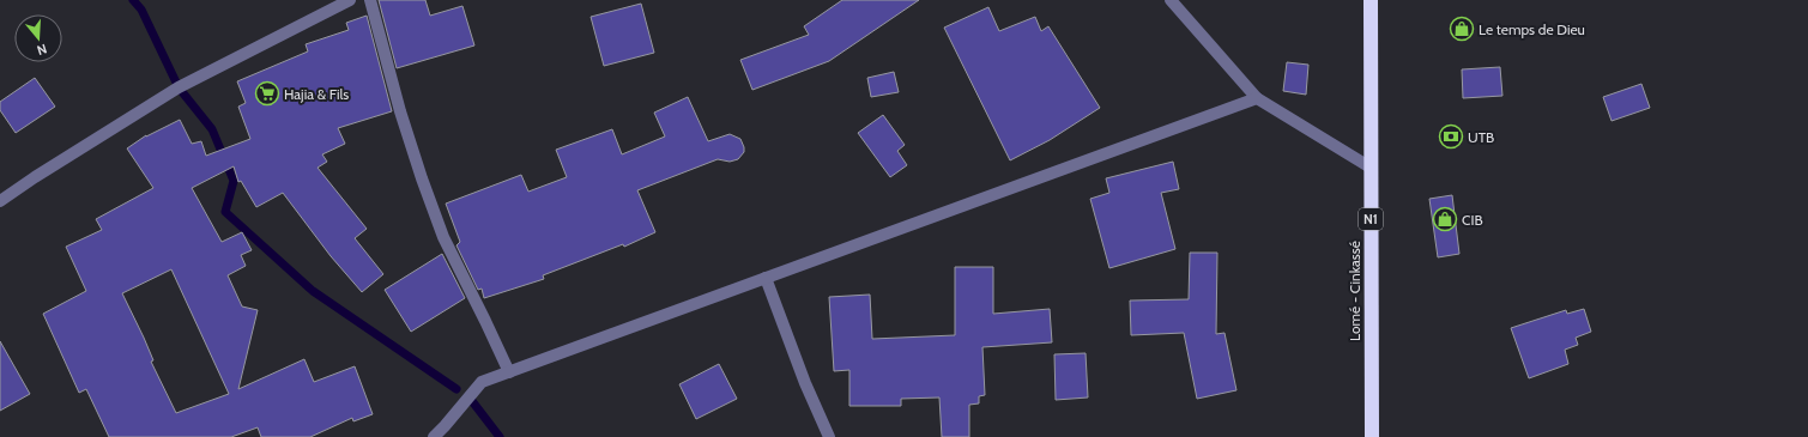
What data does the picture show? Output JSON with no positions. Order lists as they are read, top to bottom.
{
  "streets": {
    "highway": ["N1", "Lomé - Cinkassé"]
  },
  "places": {
    "shop": ["Le temps de Dieu", "CIB"],
    "supermarket": ["Hajia & Fils"],
    "bank": ["UTB"]
  },
  "north": "bottom"
}
